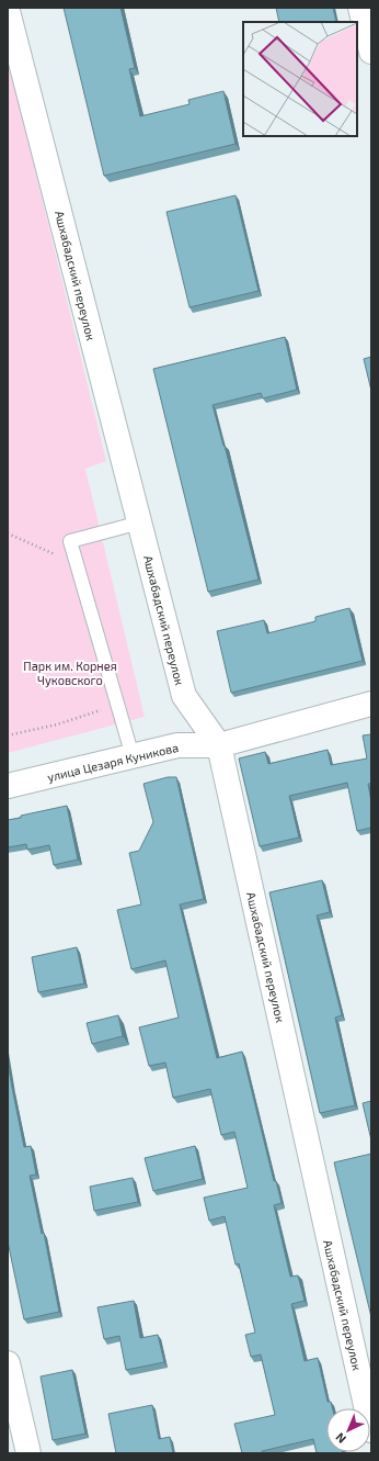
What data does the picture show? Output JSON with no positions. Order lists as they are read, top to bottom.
{
  "streets": {
    "street": ["Ашхабадский переулок", "улица Цезаря Куникова"]
  },
  "crossings": [
    ["Ашхабадский переулок", "улица Цезаря Куникова"]
  ],
  "parks": ["Парк им. Корнея Чуковского"],
  "north": "bottom left"
}
